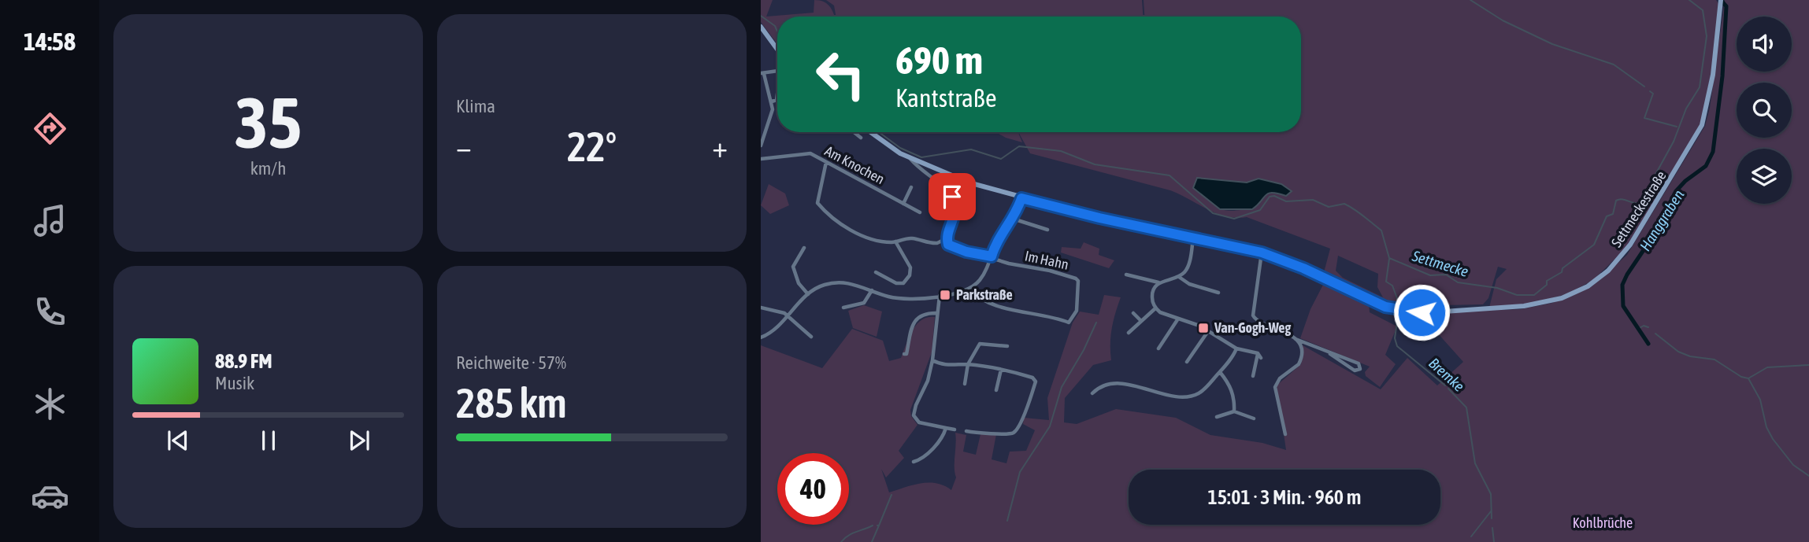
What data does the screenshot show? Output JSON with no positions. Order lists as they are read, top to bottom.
{
  "streets": {
    "street": ["Am Knochen", "Settmeckestraße", "Im Hahn"]
  },
  "water": ["Hanggraben", "Settmecke", "Bremke"],
  "parks": ["Kohlbrüche"],
  "places": {
    "transit": ["Parkstraße", "Van-Gogh-Weg"]
  },
  "page": {
    "tabs": "14:58",
    "tile": [
      ["35", "km/h"],
      "Klima",
      ["Reichweite · 57%", "285 km"]
    ],
    "turn": ["690 m", "Kantstraße"],
    "heat": ["−", "22°", "+"],
    "song": ["88.9 FM", "Musik"],
    "limit": "40",
    "trip": "15:01 · 3 Min. · 960 m"
  }
}
